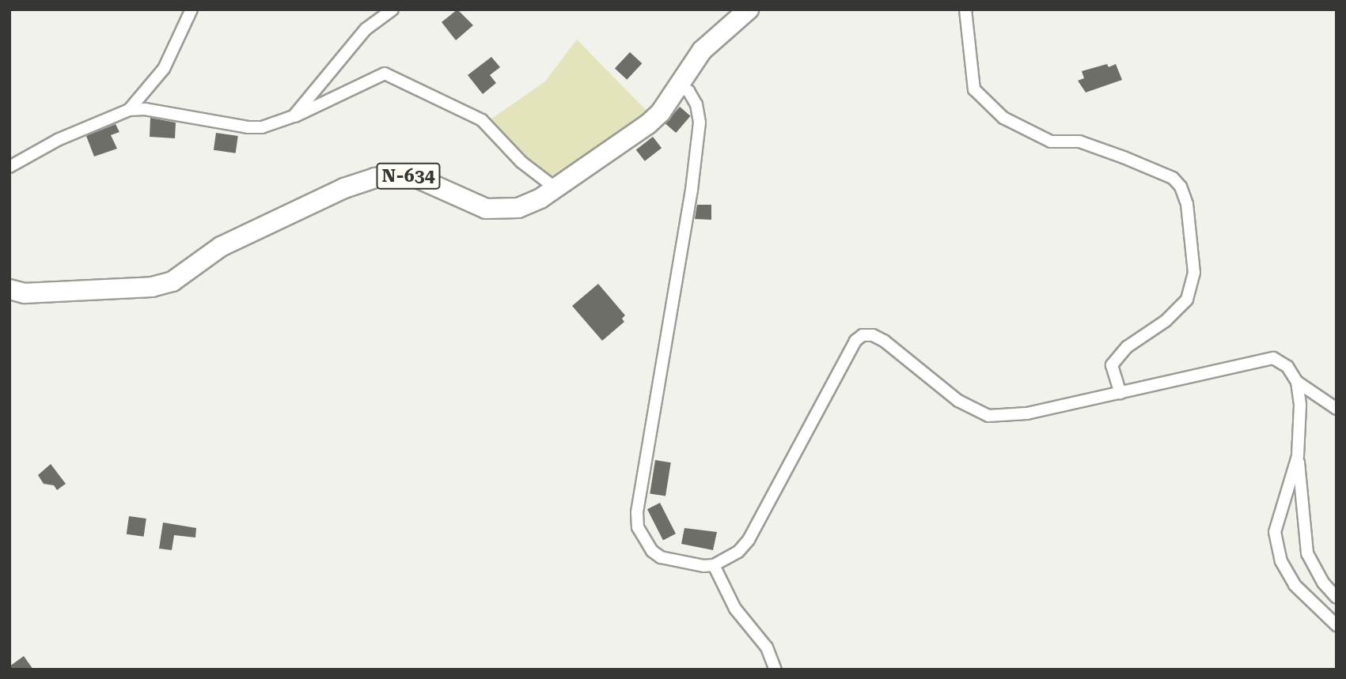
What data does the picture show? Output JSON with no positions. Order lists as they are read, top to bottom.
{
  "streets": {
    "highway": ["N-634"]
  }
}
